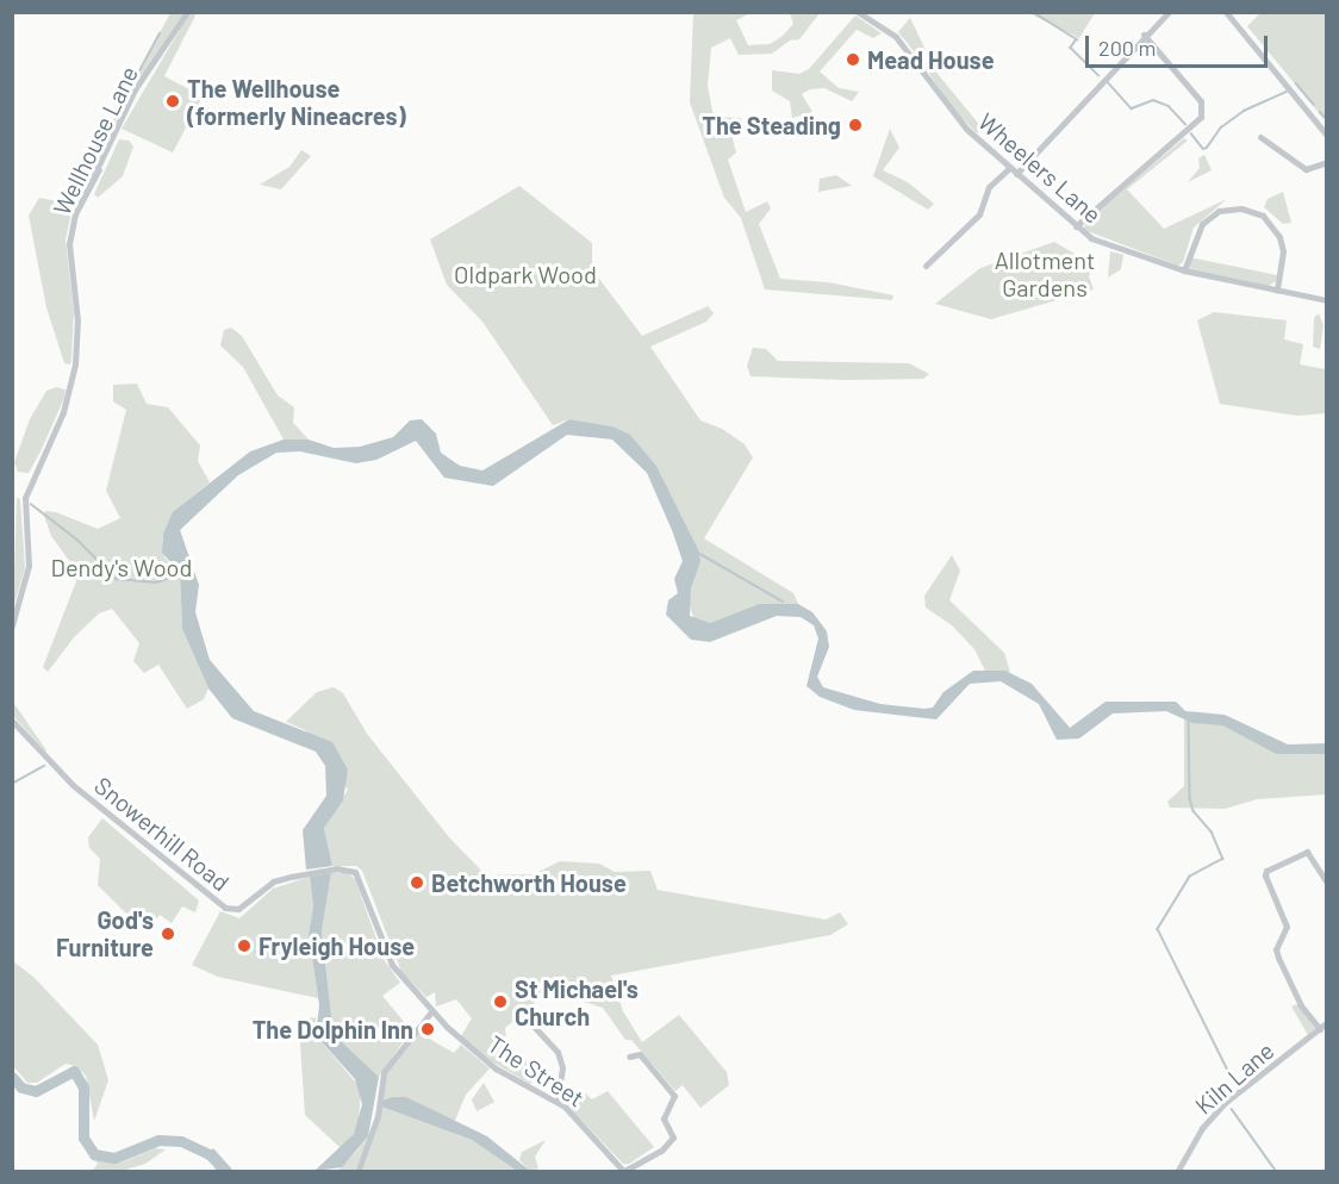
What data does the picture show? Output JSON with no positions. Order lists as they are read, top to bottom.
{
  "streets": {
    "street": [
      "Wellhouse Lane",
      "Wheelers Lane",
      "Snowerhill Road",
      "The Street",
      "Kiln Lane"
    ]
  },
  "crossings": [
    ["Snowerhill Road", "The Street"]
  ],
  "parks": ["Allotment Gardens", "Oldpark Wood", "Dendy's Wood"],
  "places": [
    "Mead House",
    "The Wellhouse (formerly Nineacres)",
    "The Steading",
    "Betchworth House",
    "God's Furniture",
    "Fryleigh House",
    "St Michael's Church",
    "The Dolphin Inn"
  ],
  "scale_bar": "200 m"
}
